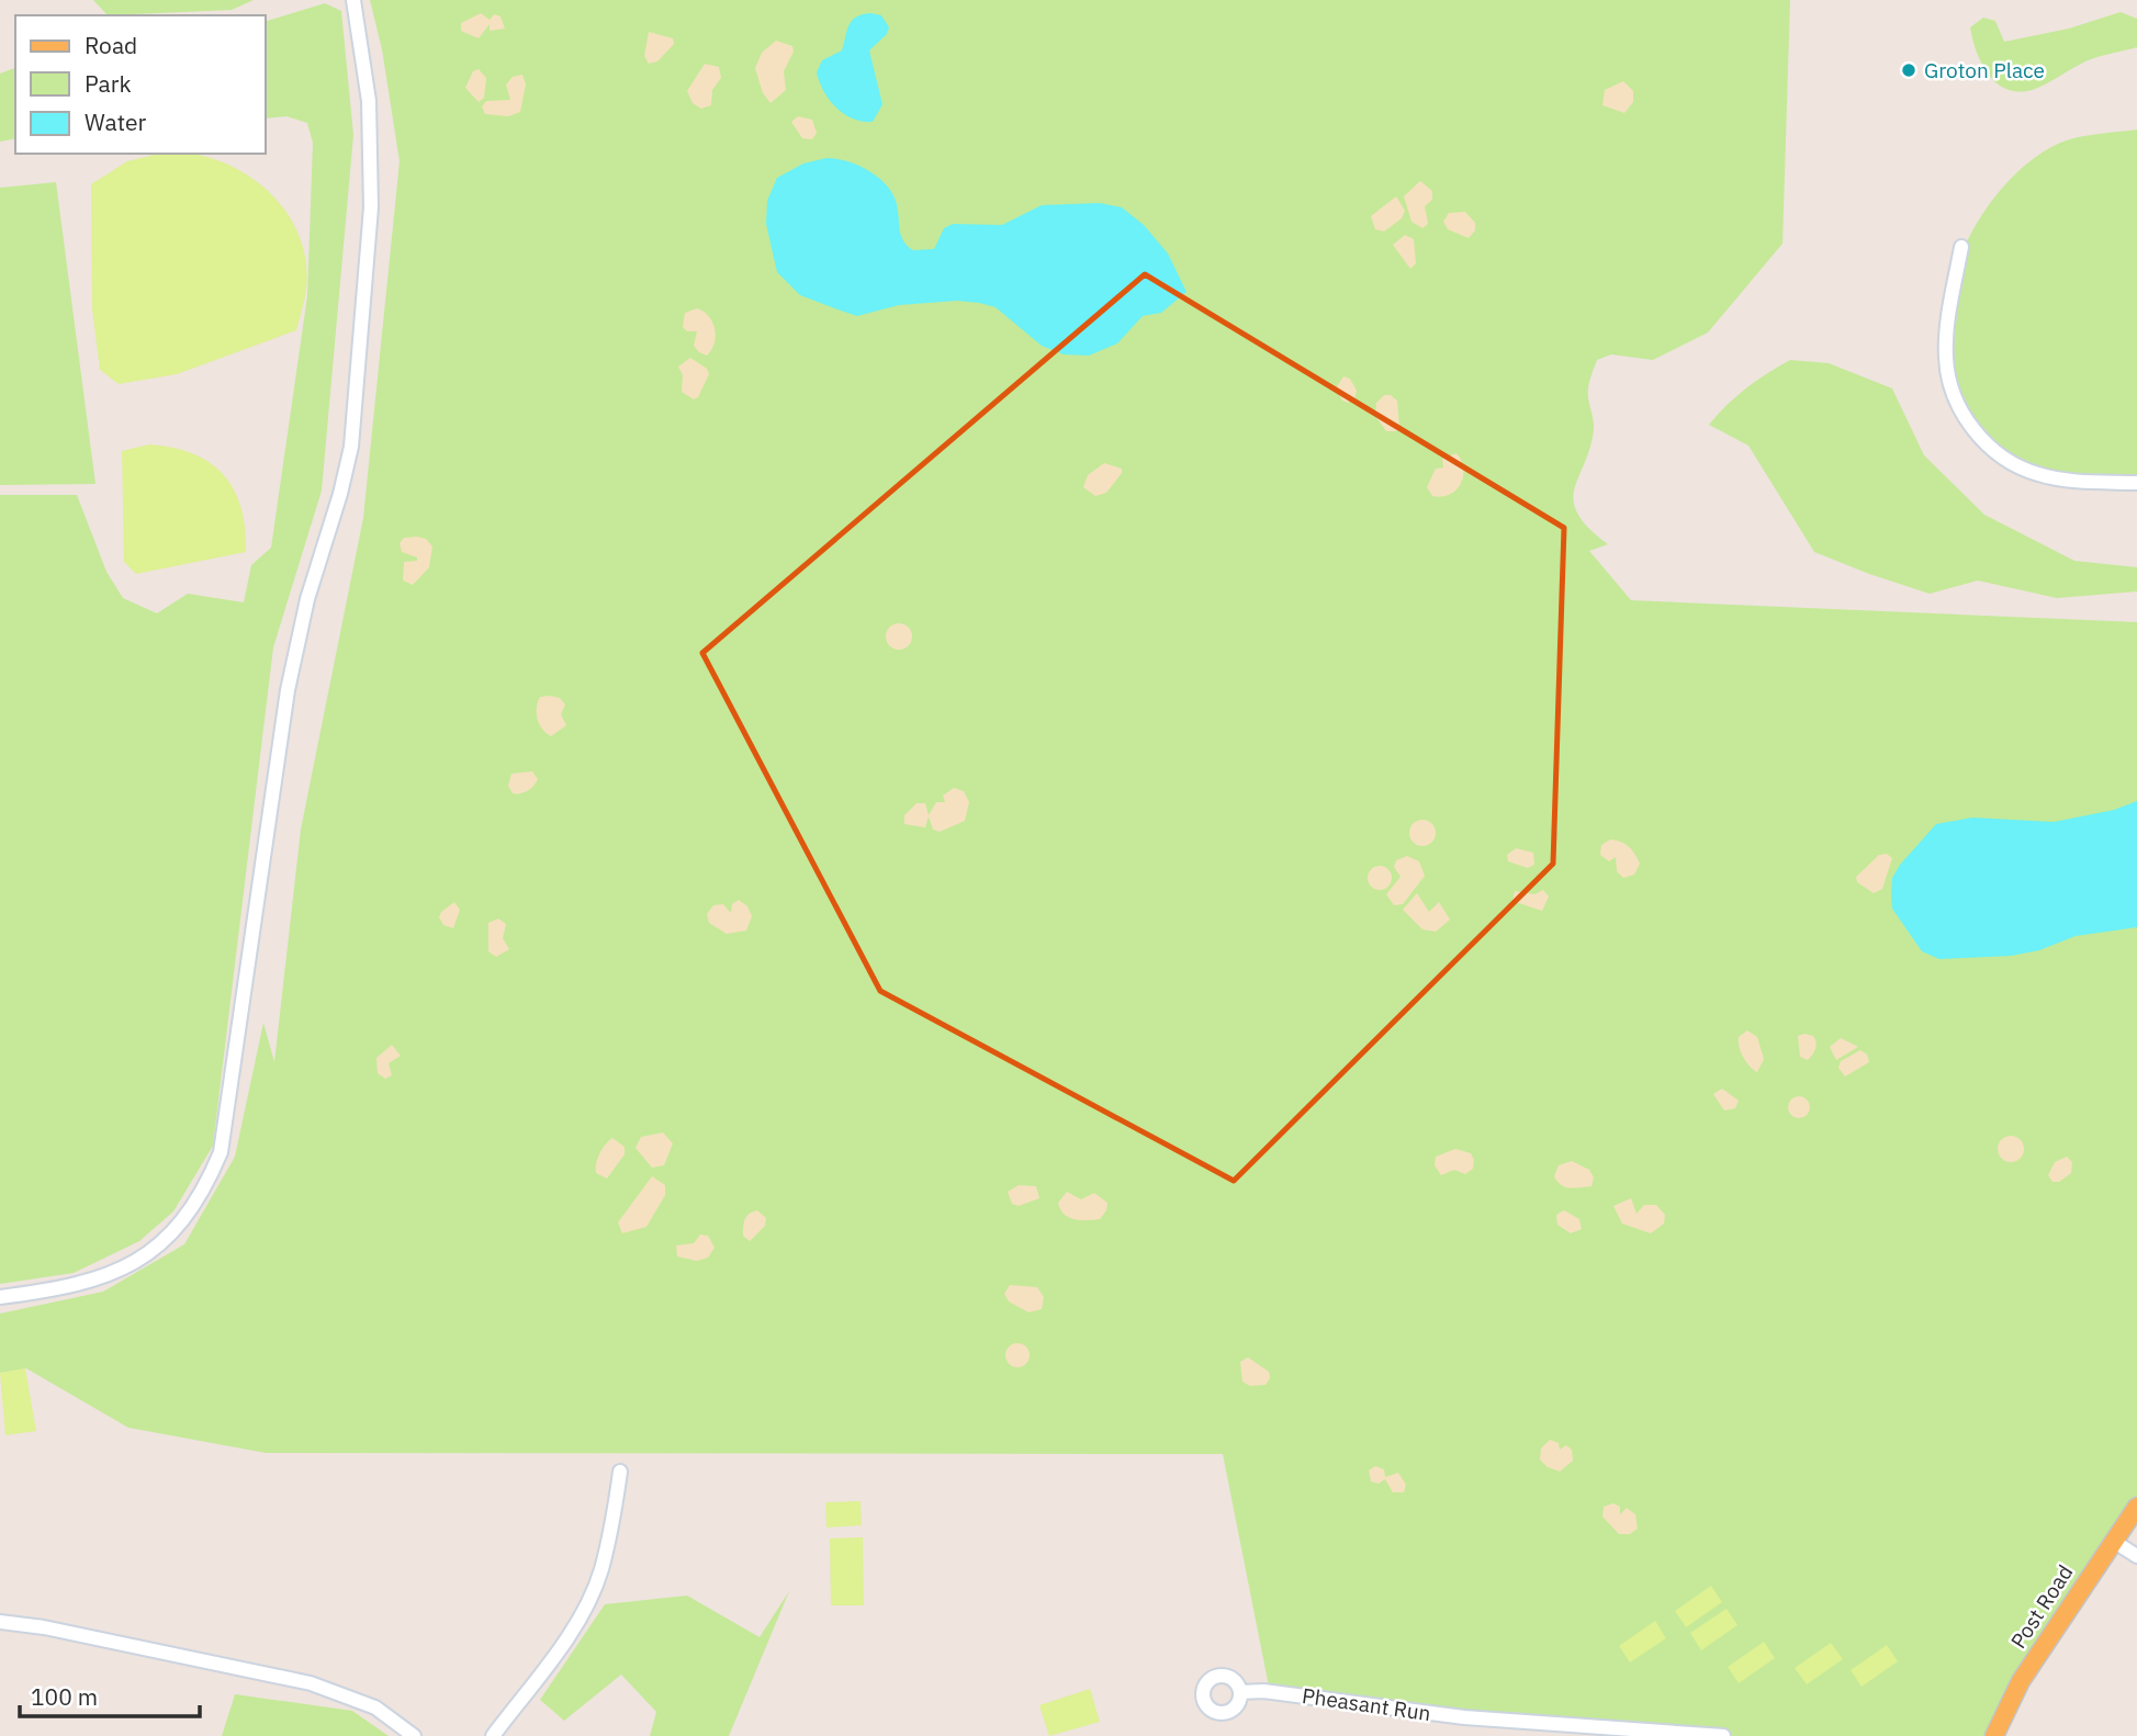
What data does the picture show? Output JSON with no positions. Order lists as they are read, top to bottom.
{
  "streets": {
    "main road": ["Post Road"],
    "street": ["Pheasant Run"]
  },
  "places": ["Groton Place"],
  "legend": ["Road", "Park", "Water"],
  "scale_bar": "100 m"
}
